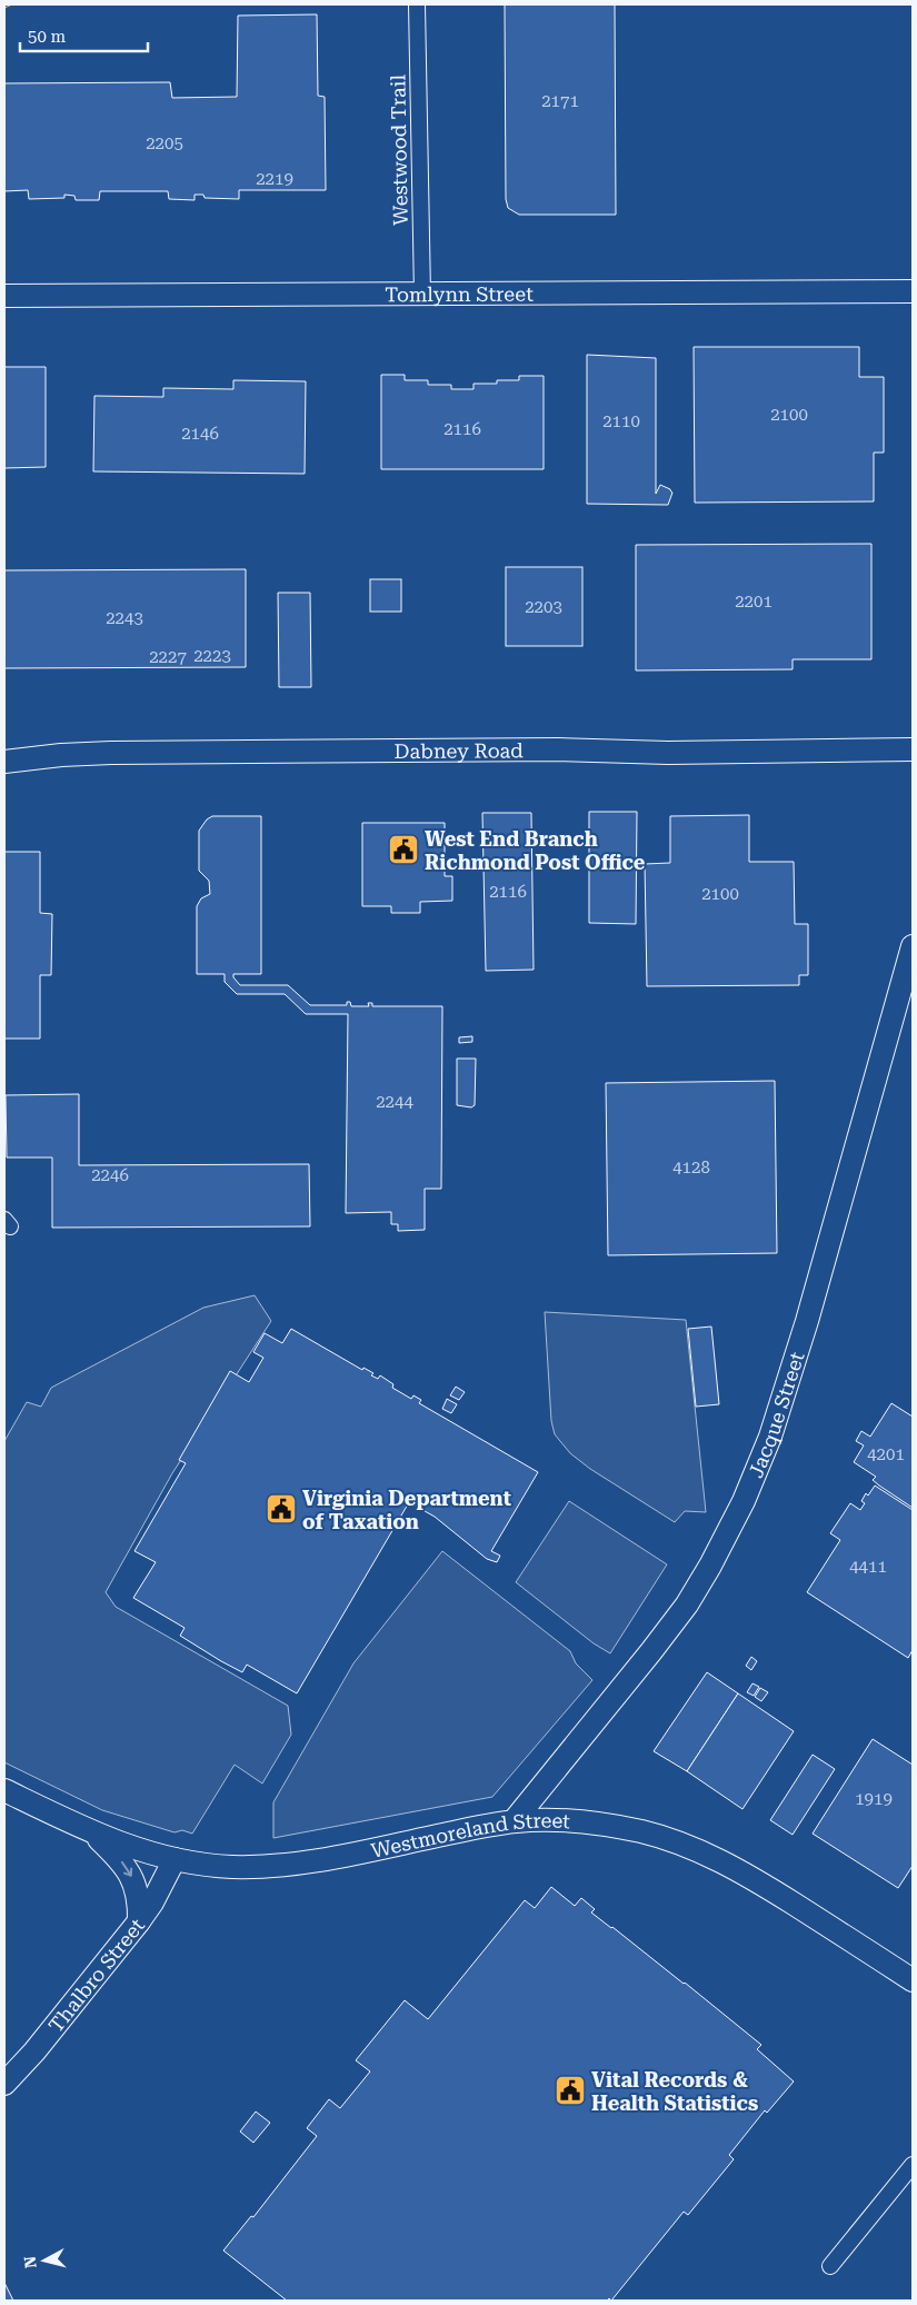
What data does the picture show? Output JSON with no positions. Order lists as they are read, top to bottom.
{
  "streets": {
    "street": [
      "Westwood Trail",
      "Tomlynn Street",
      "Dabney Road",
      "Jacque Street",
      "Westmoreland Street",
      "Thalbro Street"
    ]
  },
  "crossings": [
    ["Westwood Trail", "Tomlynn Street"],
    ["Jacque Street", "Westmoreland Street"],
    ["Westmoreland Street", "Thalbro Street"]
  ],
  "places": {
    "public building": ["West End Branch Richmond Post Office", "Virginia Department of Taxation", "Vital Records & Health Statistics"]
  },
  "house_numbers": [
    "2171",
    "2205",
    "2219",
    "2100",
    "2110",
    "2116",
    "2146",
    "2201",
    "2203",
    "2243",
    "2223",
    "2227",
    "2116",
    "2100",
    "2244",
    "4128",
    "2246",
    "4201",
    "4411",
    "1919"
  ],
  "scale_bar": "50 m",
  "north": "left"
}
